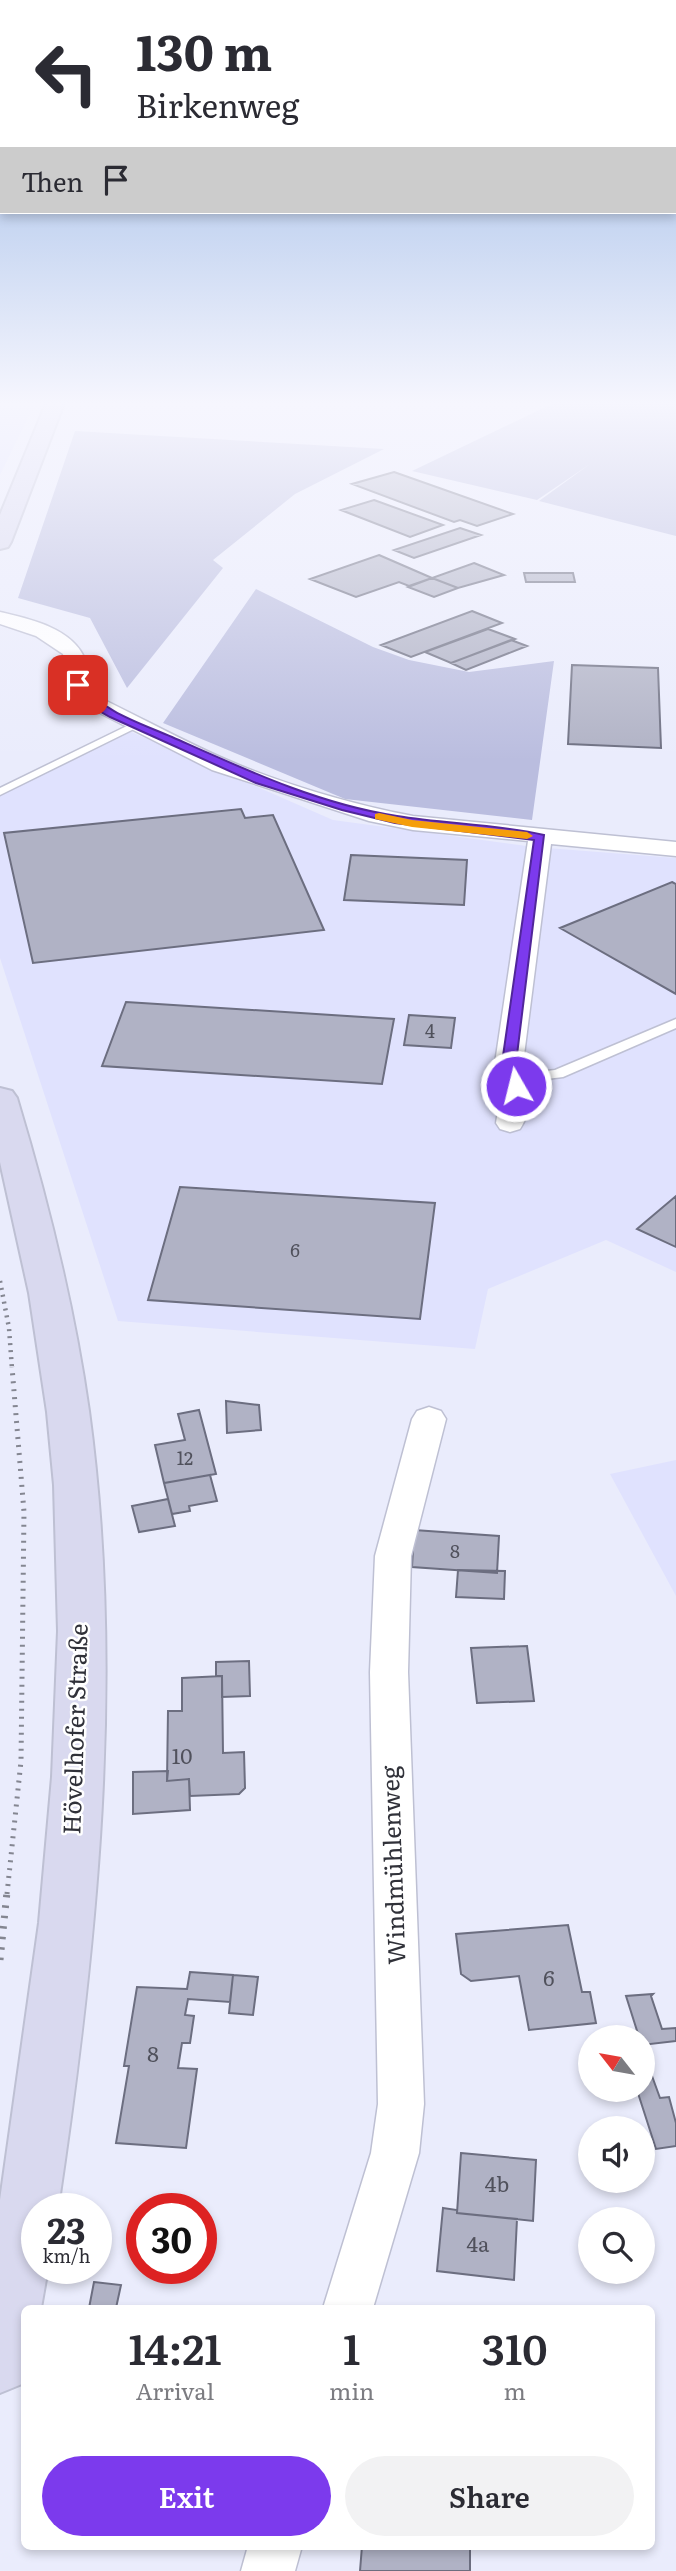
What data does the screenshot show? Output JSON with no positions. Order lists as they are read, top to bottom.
{
  "streets": {
    "main road": ["Hövelhofer Straße"],
    "street": ["Windmühlenweg"]
  },
  "house_numbers": [
    "4",
    "6",
    "12",
    "8",
    "10",
    "6",
    "8",
    "4b",
    "4a"
  ],
  "north": "top left",
  "page": {
    "turn": ["130 m", "Birkenweg"],
    "then": "Then",
    "speed": "23 km/h",
    "limit": "30",
    "eta": [
      "14:21",
      "Arrival",
      "1",
      "min",
      "310",
      "m"
    ],
    "buttons": ["Exit", "Share"]
  }
}
